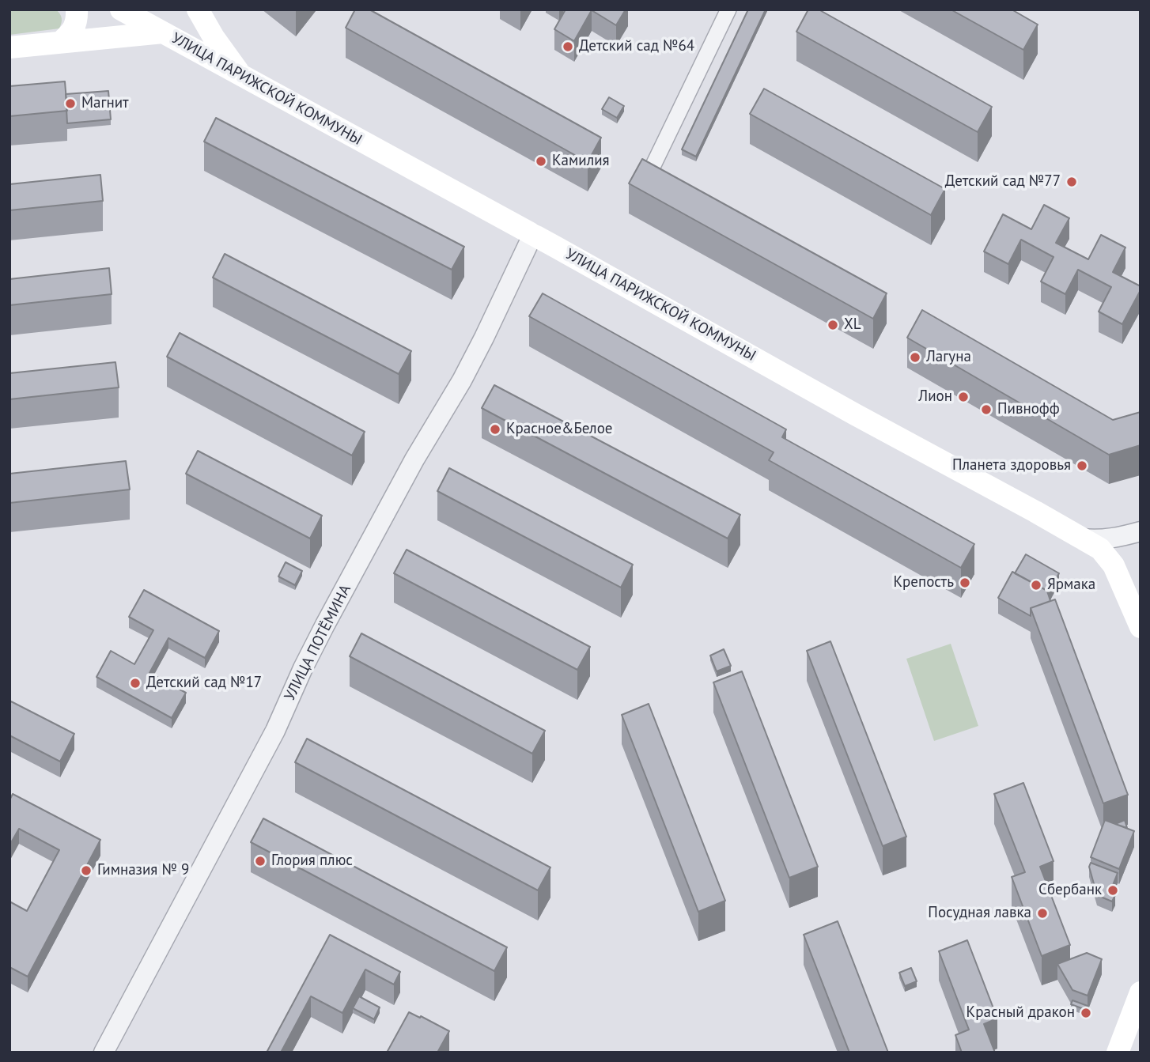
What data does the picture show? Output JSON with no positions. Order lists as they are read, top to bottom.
{
  "streets": {
    "main road": ["УЛИЦА ПАРИЖСКОЙ КОММУНЫ"],
    "street": ["УЛИЦА ПОТЁМИНА"]
  },
  "crossings": [
    ["УЛИЦА ПАРИЖСКОЙ КОММУНЫ", "УЛИЦА ПОТЁМИНА"]
  ],
  "places": [
    "Детский сад №64",
    "Магнит",
    "Камилия",
    "Детский сад №77",
    "XL",
    "Лагуна",
    "Лион",
    "Пивнофф",
    "Красное&Белое",
    "Планета здоровья",
    "Крепость",
    "Ярмака",
    "Детский сад №17",
    "Глория плюс",
    "Гимназия № 9",
    "Сбербанк",
    "Посудная лавка",
    "Красный дракон"
  ]
}
